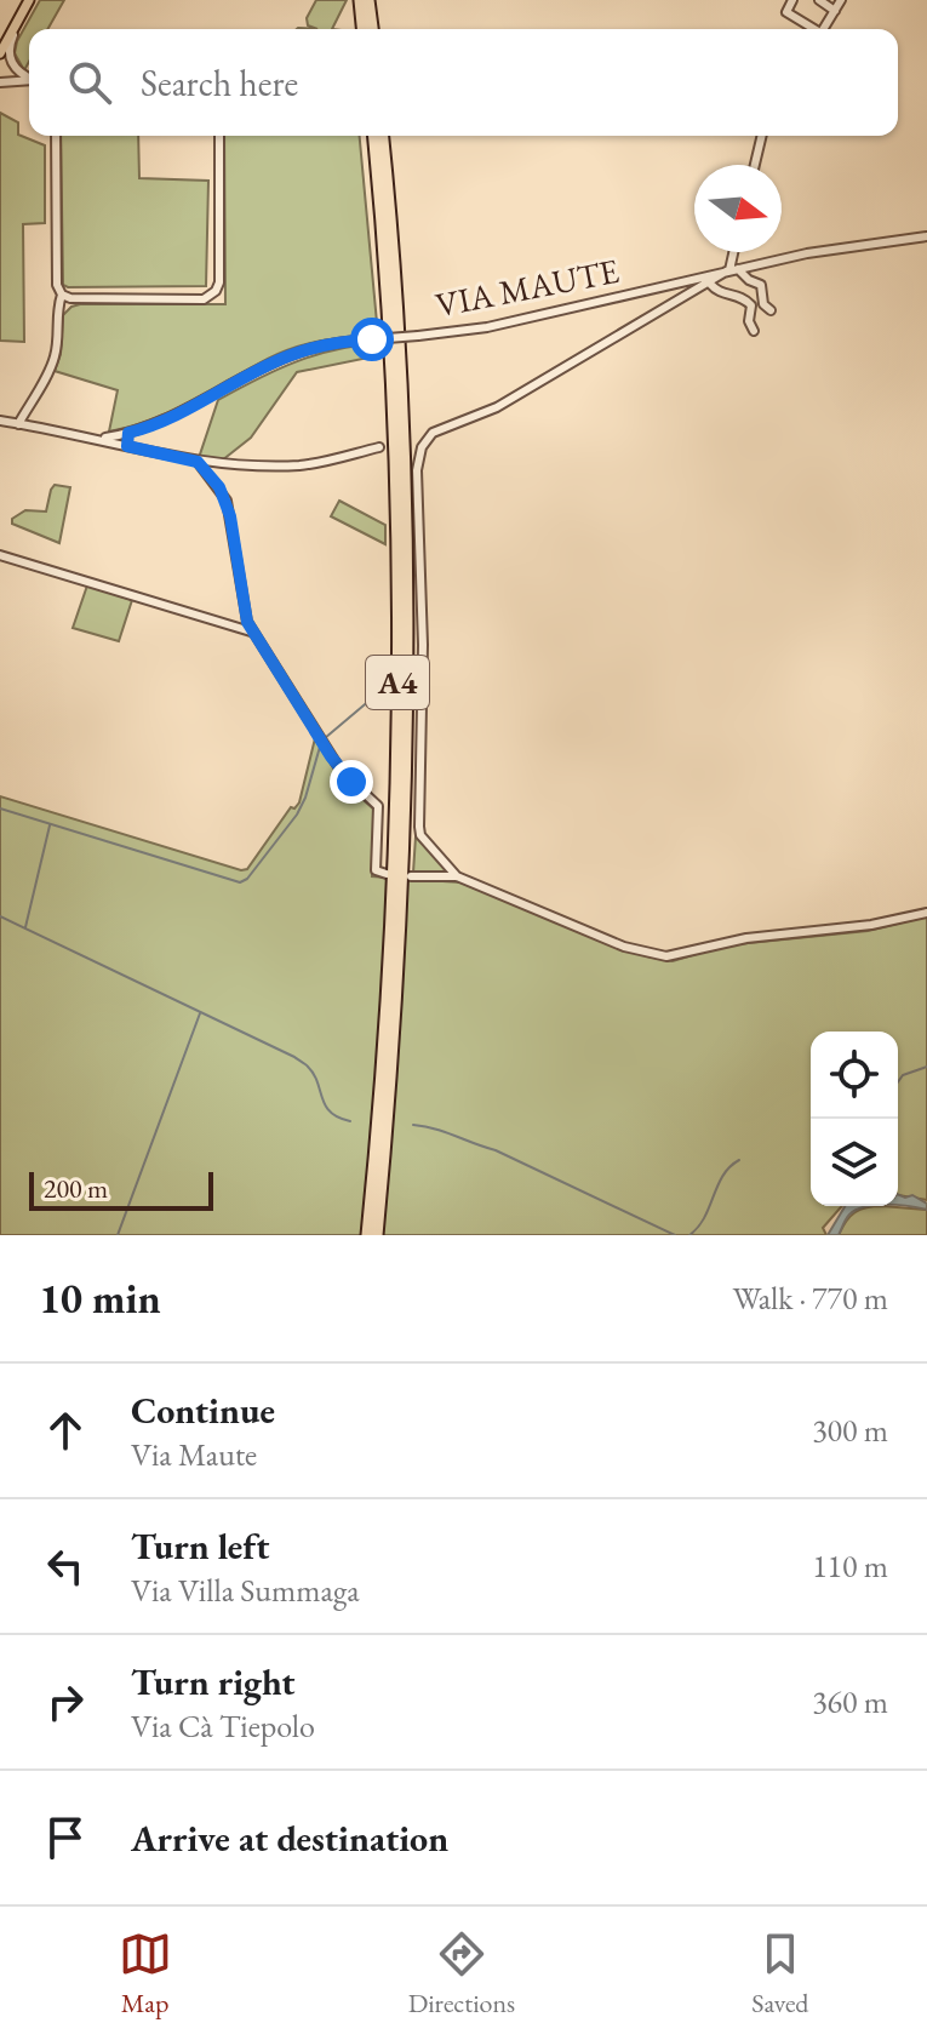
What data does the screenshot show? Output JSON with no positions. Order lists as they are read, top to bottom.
{
  "streets": {
    "highway": ["A4"],
    "street": ["VIA MAUTE"]
  },
  "scale_bar": "200 m",
  "north": "right",
  "page": {
    "search": "Search here",
    "scale": "200 m",
    "heading": ["10 min", "Walk · 770 m"],
    "list": [
      ["Continue", "Via Maute", "300 m"],
      ["Turn left", "Via Villa Summaga", "110 m"],
      ["Turn right", "Via Cà Tiepolo", "360 m"],
      "Arrive at destination"
    ],
    "nav": ["Map", "Directions", "Saved"]
  }
}
